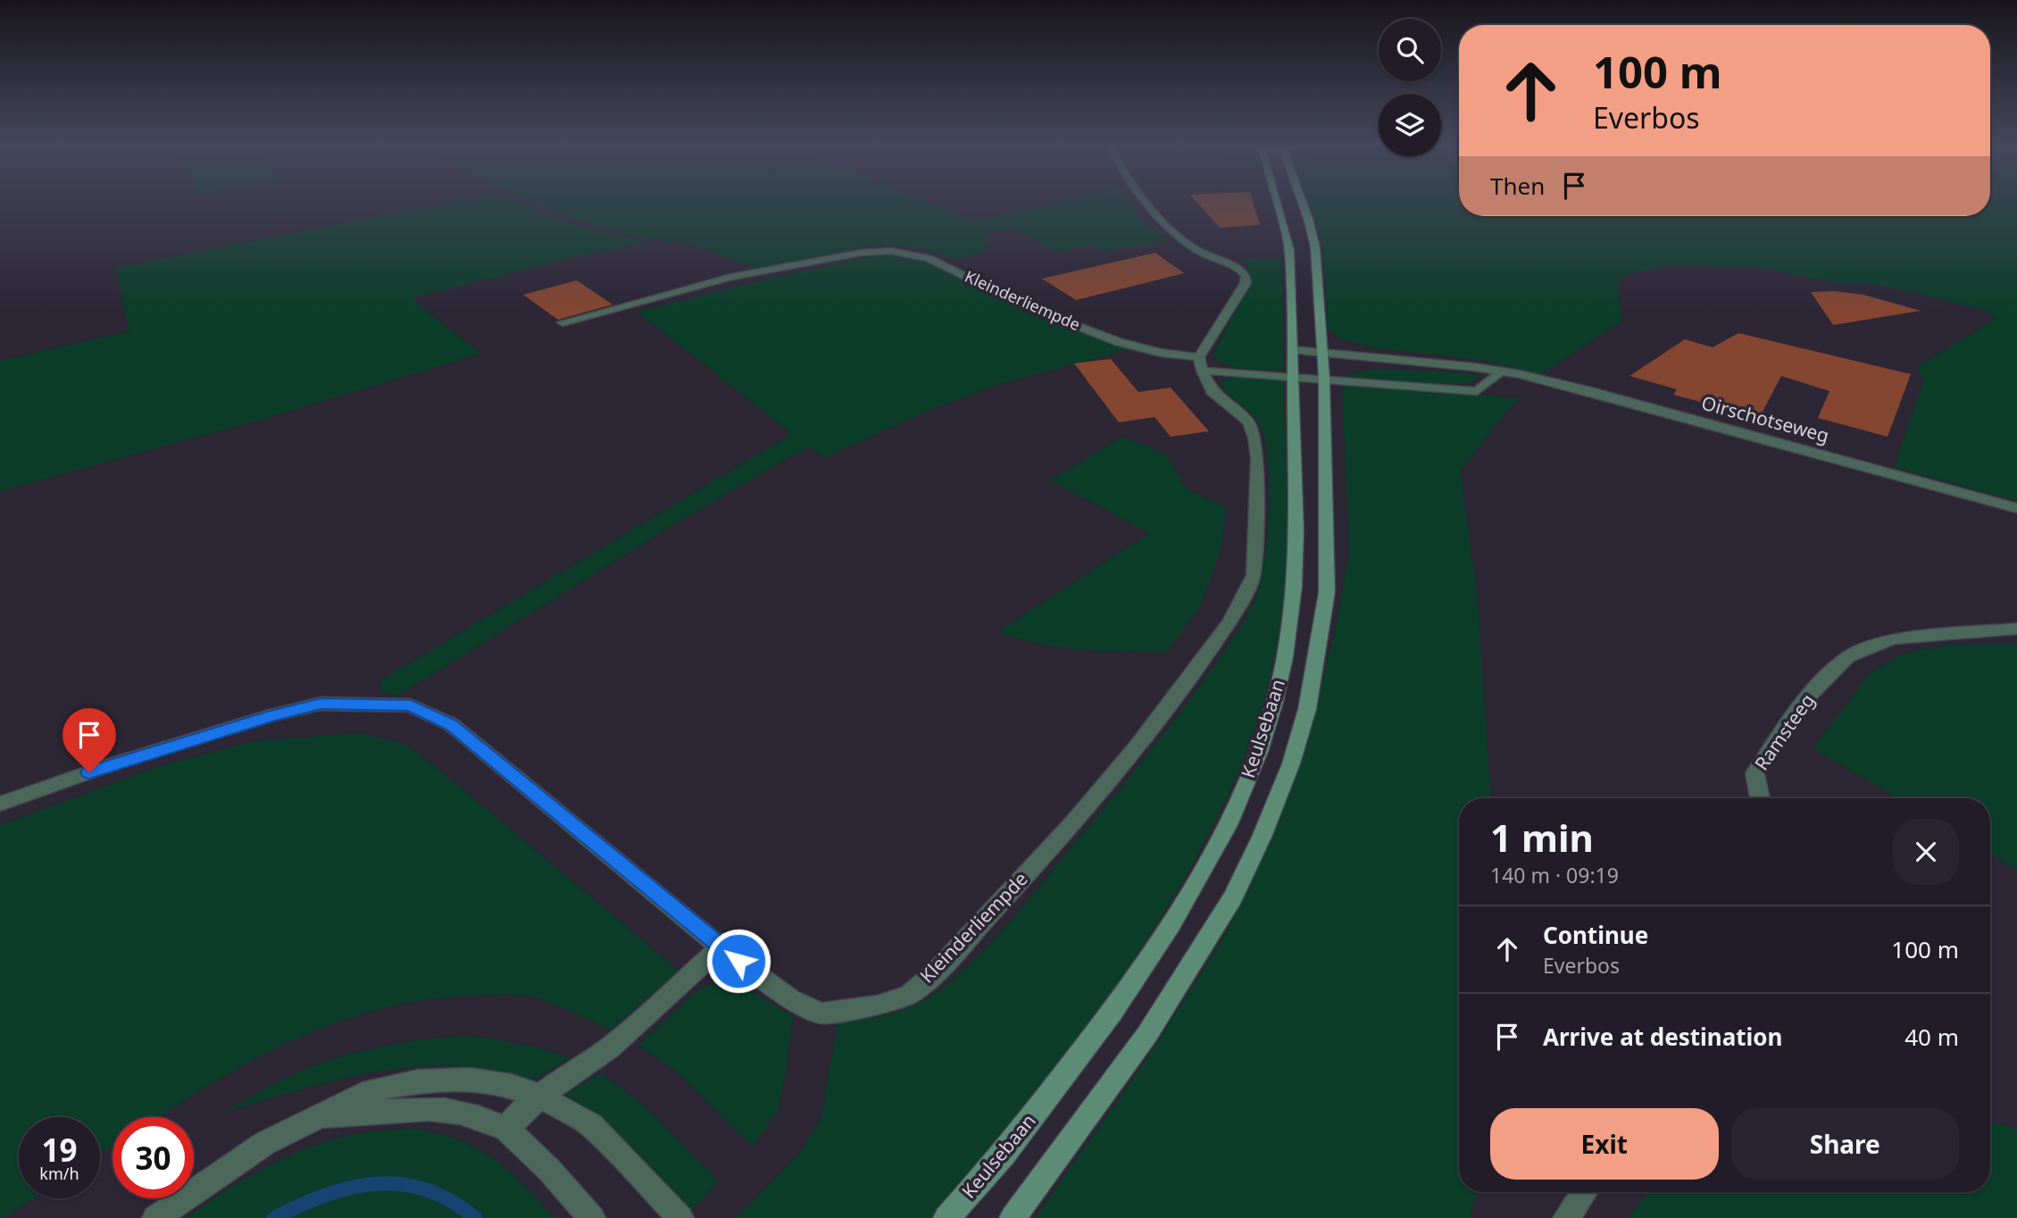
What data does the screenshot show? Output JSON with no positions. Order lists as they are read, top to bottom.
{
  "streets": {
    "main road": ["Keulsebaan"],
    "street": ["Kleinderliempde", "Oirschotseweg", "Ramsteeg"]
  },
  "crossings": [
    ["Oirschotseweg", "Keulsebaan"]
  ],
  "page": {
    "turn": ["100 m", "Everbos"],
    "then": "Then",
    "heading": ["1 min", "140 m · 09:19"],
    "list": [
      {
        "name": "Continue",
        "note": "Everbos",
        "value": "100 m"
      },
      {
        "name": "Arrive at destination",
        "value": "40 m"
      }
    ],
    "buttons": ["Exit", "Share"],
    "speed": "19 km/h",
    "limit": "30"
  }
}
